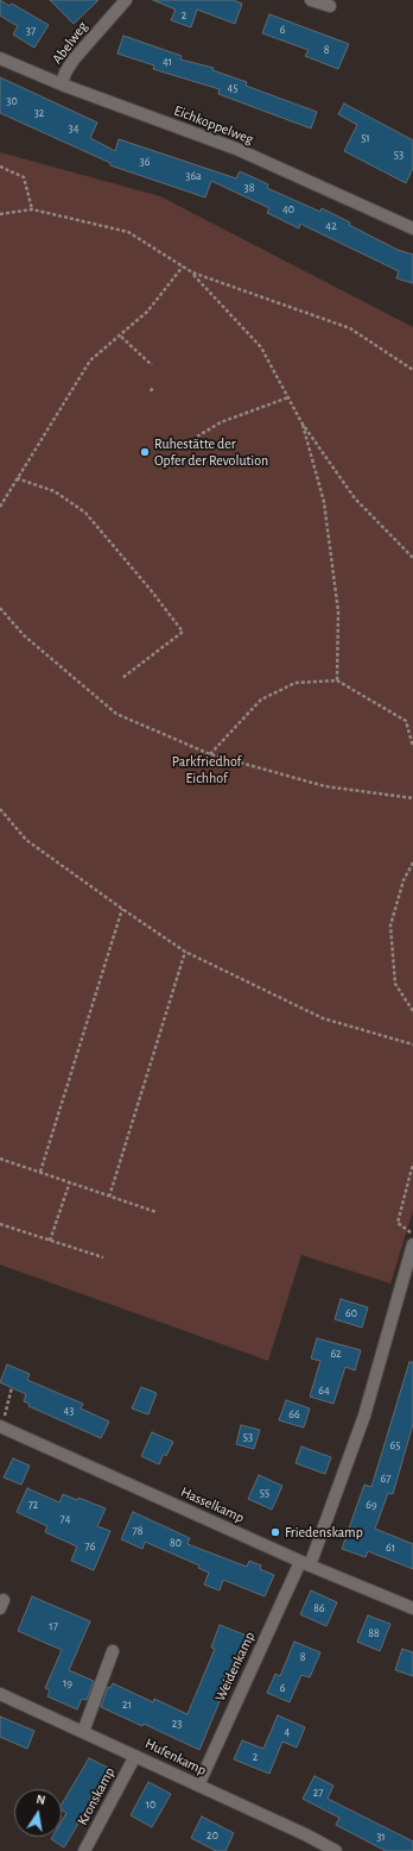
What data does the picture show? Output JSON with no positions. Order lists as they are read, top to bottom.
{
  "streets": {
    "street": [
      "Abelweg",
      "Eichkoppelweg",
      "Hasselkamp",
      "Weidenkamp",
      "Hufenkamp",
      "Kronskamp"
    ]
  },
  "crossings": [
    ["Abelweg", "Eichkoppelweg"],
    ["Hasselkamp", "Weidenkamp"],
    ["Weidenkamp", "Hufenkamp"],
    ["Hufenkamp", "Kronskamp"]
  ],
  "parks": ["Parkfriedhof Eichhof"],
  "places": ["Ruhestätte der Opfer der Revolution", "Friedenskamp"],
  "house_numbers": [
    "2",
    "6",
    "37",
    "8",
    "41",
    "45",
    "30",
    "32",
    "34",
    "51",
    "53",
    "36",
    "36a",
    "38",
    "40",
    "42",
    "60",
    "62",
    "64",
    "43",
    "66",
    "53",
    "65",
    "67",
    "55",
    "72",
    "69",
    "74",
    "78",
    "80",
    "76",
    "61",
    "86",
    "17",
    "88",
    "8",
    "19",
    "6",
    "21",
    "23",
    "4",
    "2",
    "27",
    "10",
    "20",
    "31"
  ],
  "north": "top"
}
